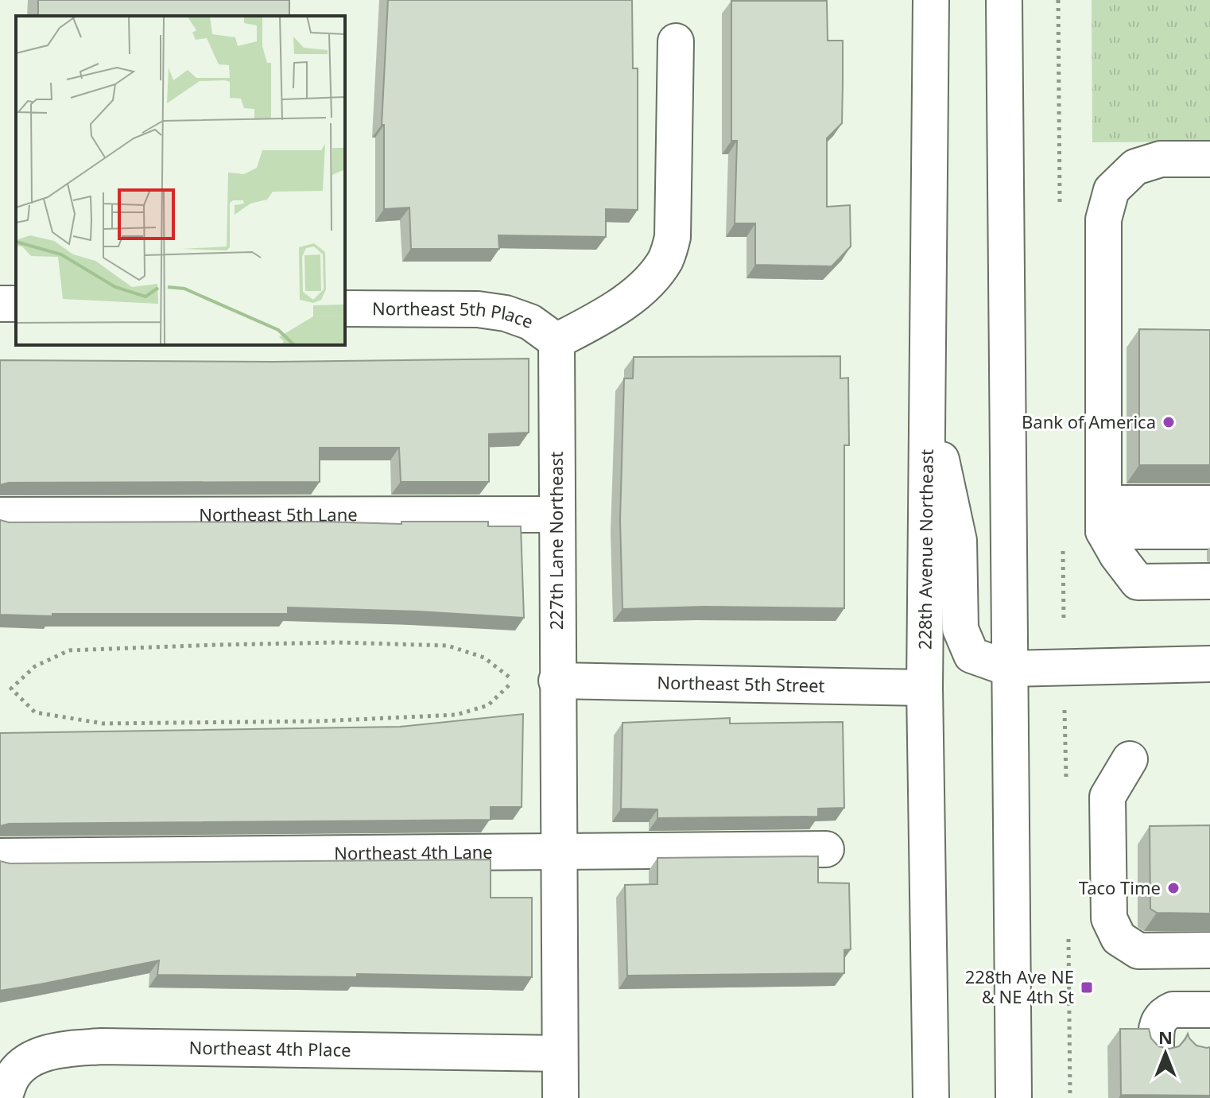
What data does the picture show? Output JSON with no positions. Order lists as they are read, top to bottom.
{
  "streets": {
    "street": [
      "Northeast 5th Place",
      "Northeast 5th Lane",
      "227th Lane Northeast",
      "228th Avenue Northeast",
      "Northeast 5th Street",
      "Northeast 4th Lane",
      "Northeast 4th Place"
    ]
  },
  "crossings": [
    ["Northeast 5th Place", "227th Lane Northeast"],
    ["Northeast 5th Lane", "227th Lane Northeast"],
    ["227th Lane Northeast", "Northeast 5th Street"],
    ["227th Lane Northeast", "Northeast 4th Lane"],
    ["227th Lane Northeast", "Northeast 4th Place"],
    ["228th Avenue Northeast", "Northeast 5th Street"]
  ],
  "places": {
    "other": ["Bank of America", "Taco Time"],
    "transit": ["228th Ave NE & NE 4th St"]
  },
  "north": "top"
}
